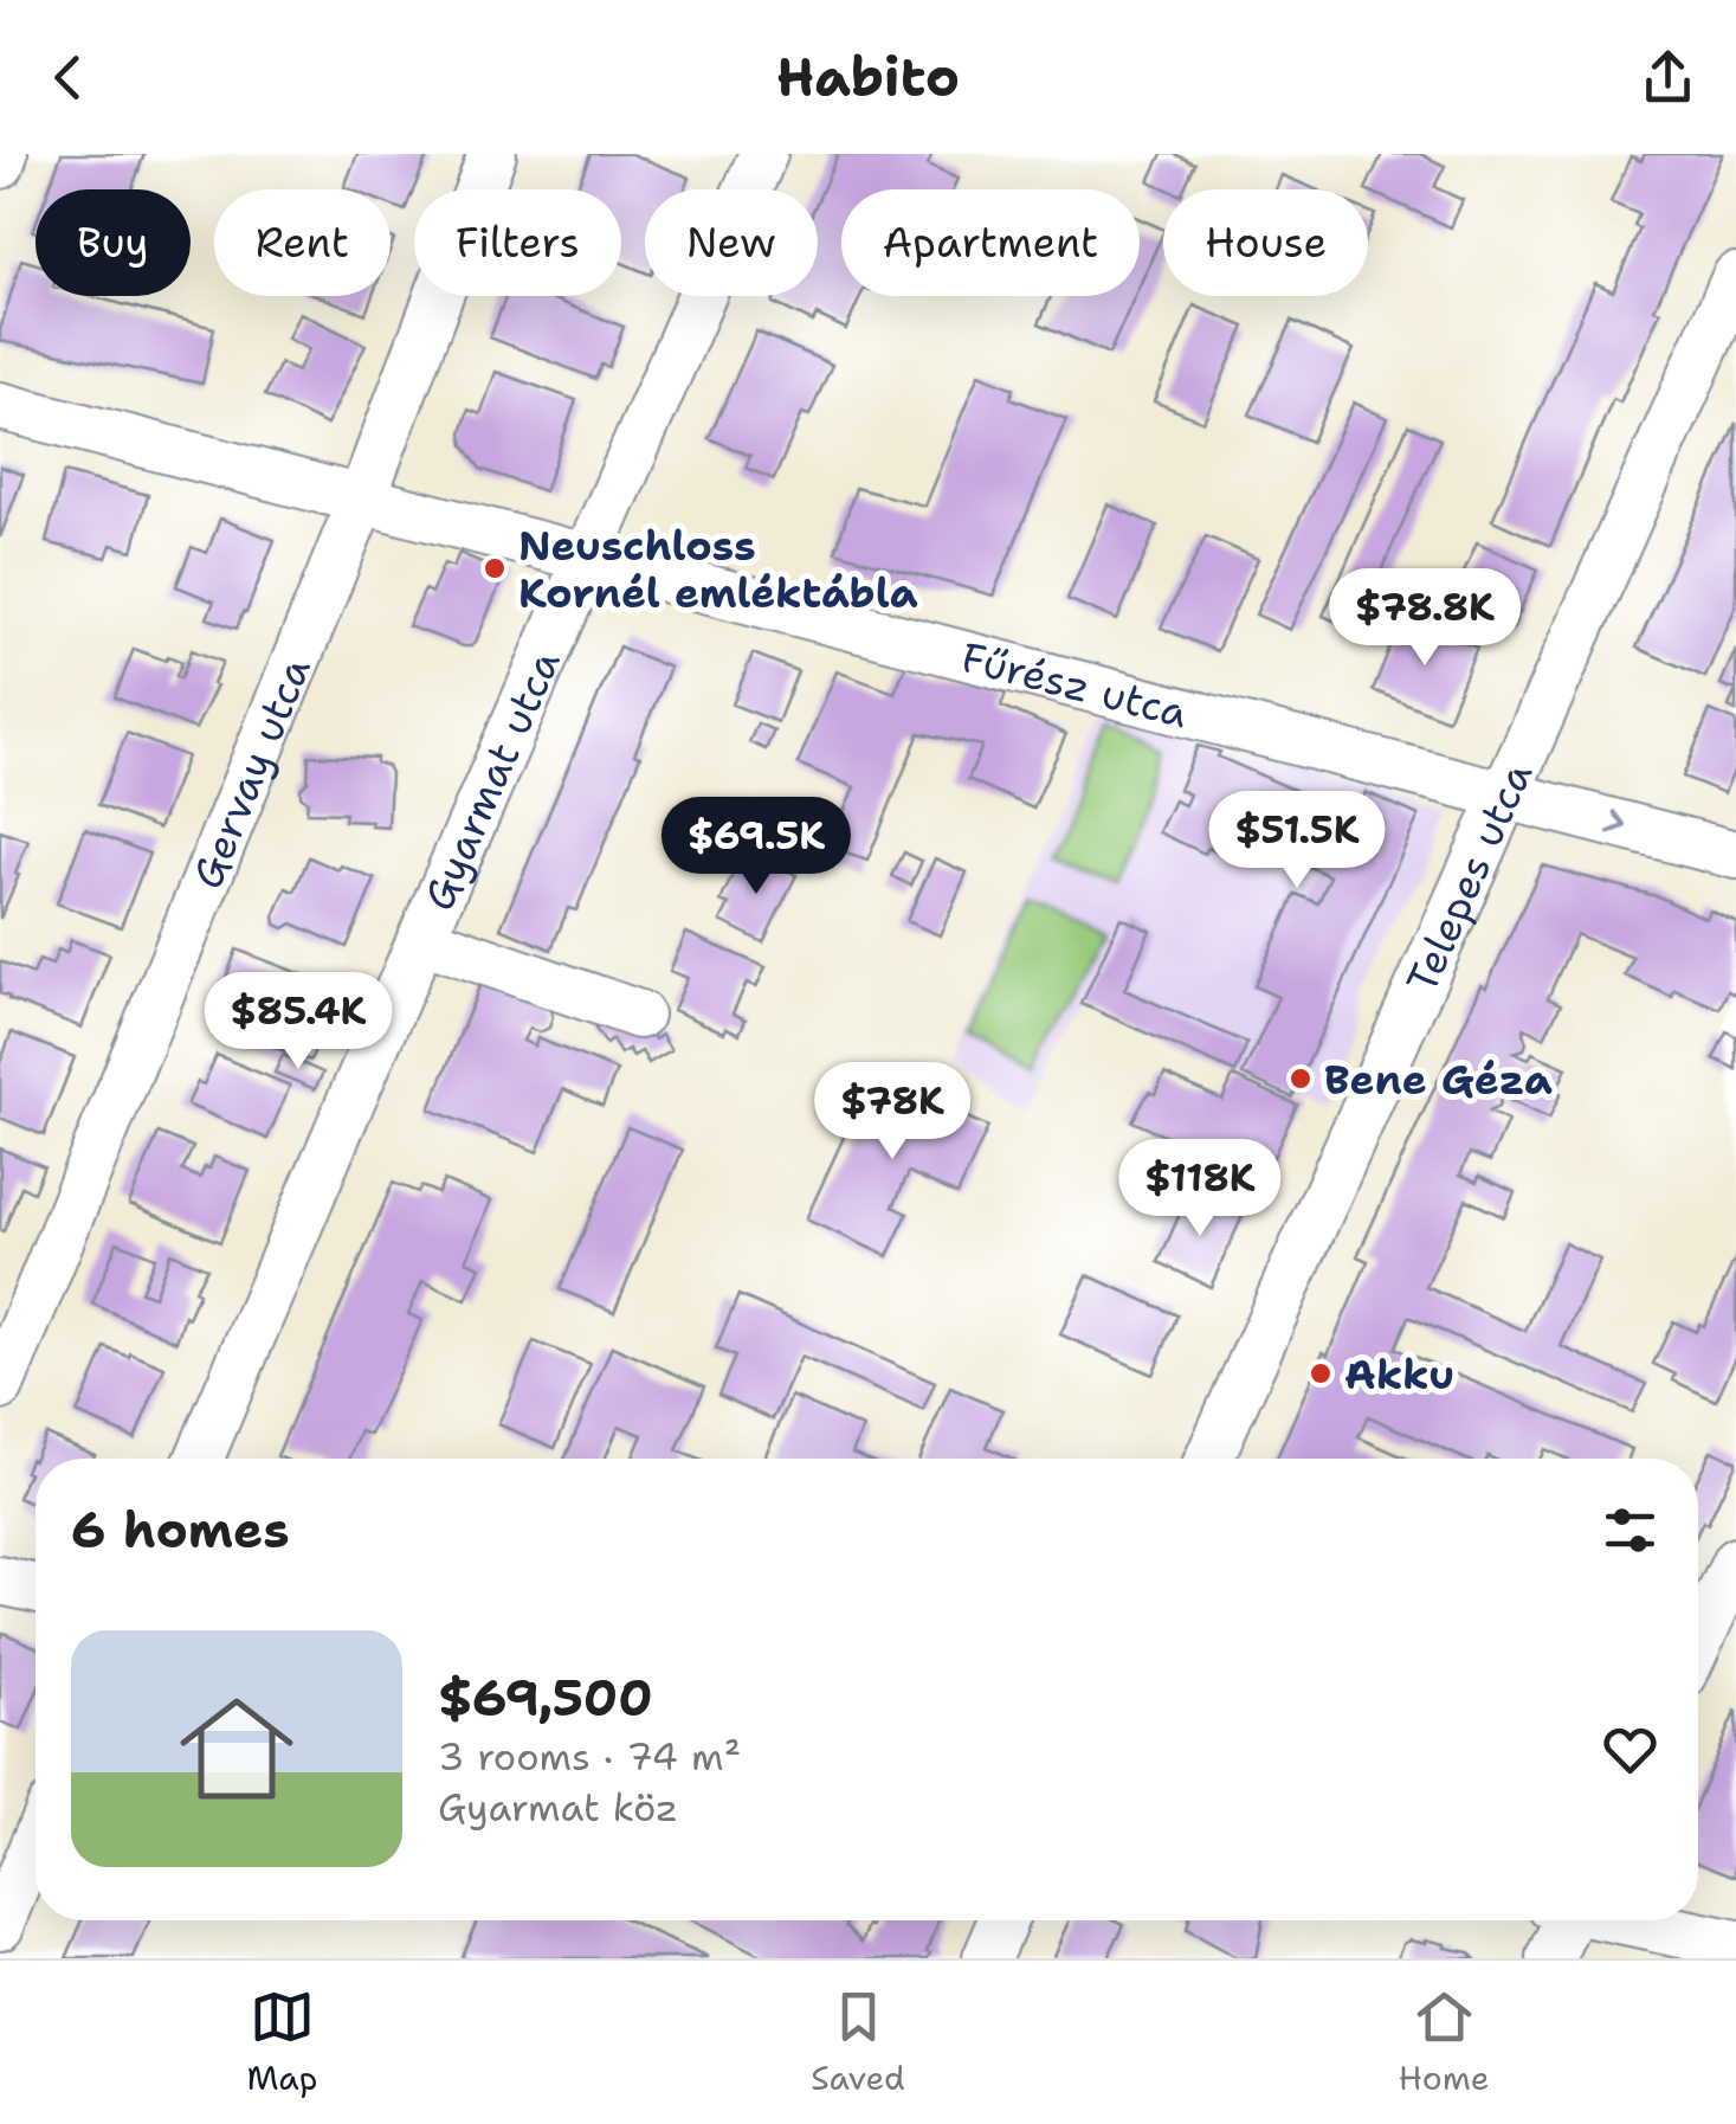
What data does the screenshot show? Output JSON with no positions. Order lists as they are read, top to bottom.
{
  "streets": {
    "street": [
      "Fűrész utca",
      "Gervay utca",
      "Gyarmat utca",
      "Telepes utca"
    ]
  },
  "crossings": [
    ["Fűrész utca", "Gervay utca"],
    ["Fűrész utca", "Gyarmat utca"],
    ["Fűrész utca", "Telepes utca"]
  ],
  "places": ["Neuschloss Kornél emléktábla", "Bene Géza", "Akku"],
  "page": {
    "header": "Habito",
    "chip": [
      "Buy",
      "Rent",
      "Filters",
      "New",
      "Apartment",
      "House"
    ],
    "price": [
      "$78.8K",
      "$51.5K",
      "$69.5K",
      "$85.4K",
      "$78K",
      "$118K"
    ],
    "heading": "6 homes",
    "list": [
      {
        "name": "$69,500",
        "note": "3 rooms · 74 m² · Gyarmat köz"
      }
    ],
    "tabs": ["Map", "Saved", "Home"]
  }
}
